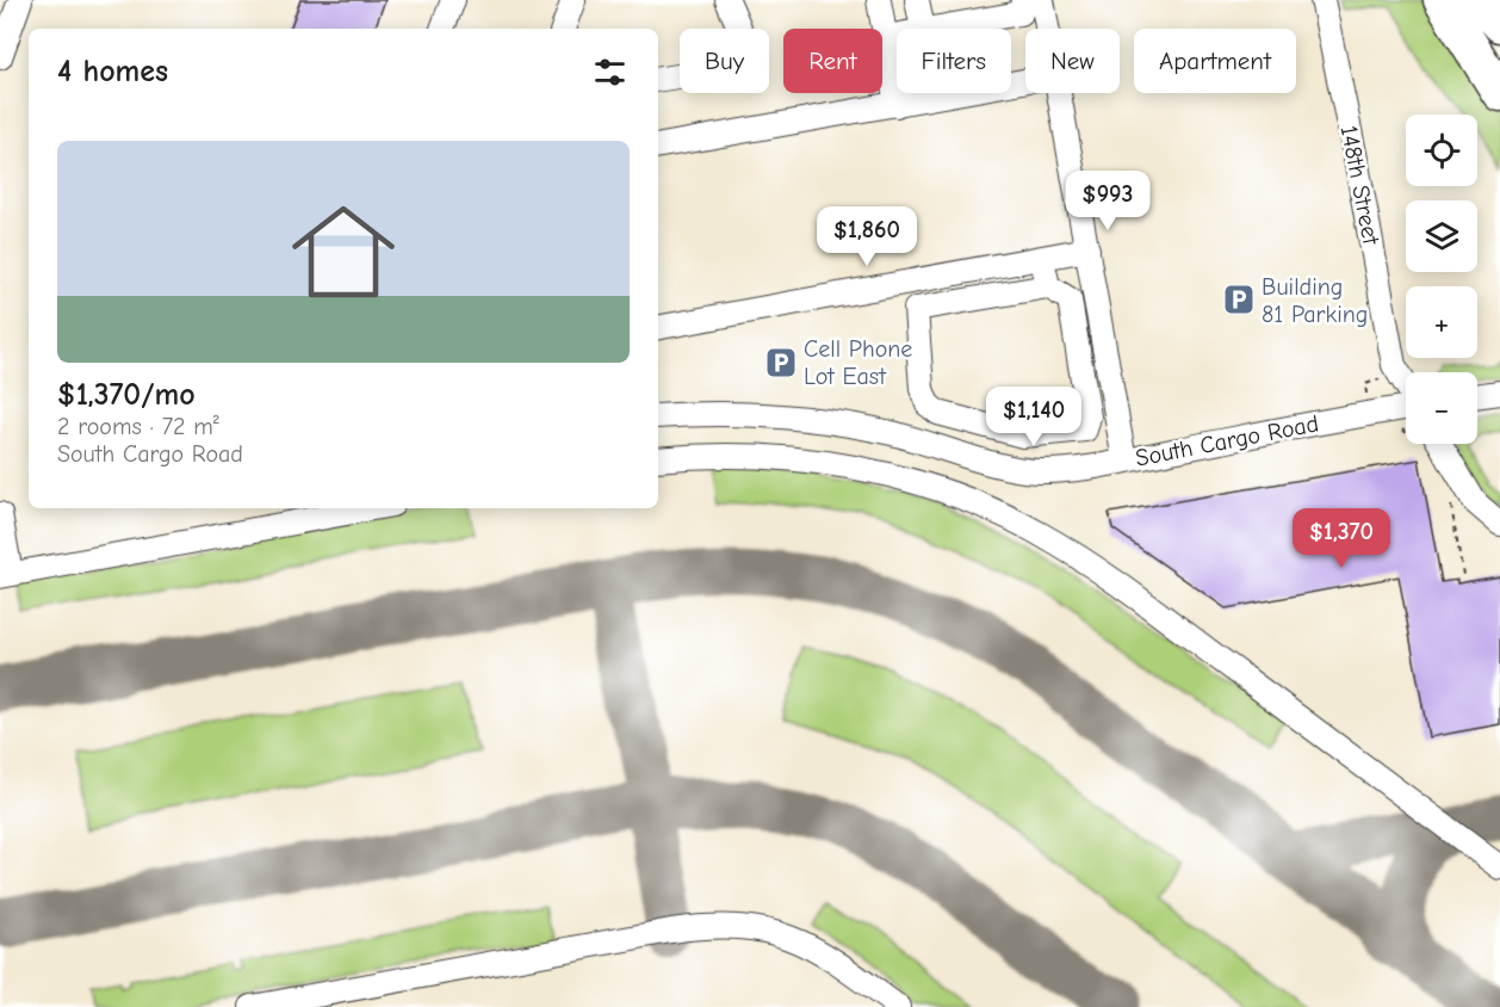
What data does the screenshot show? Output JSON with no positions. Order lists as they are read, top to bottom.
{
  "streets": {
    "street": ["148th Street", "South Cargo Road"]
  },
  "places": {
    "parking": ["Building 81 Parking", "Cell Phone Lot East"]
  },
  "page": {
    "chip": [
      "Buy",
      "Rent",
      "Filters",
      "New",
      "Apartment"
    ],
    "heading": "4 homes",
    "map_buttons": ["+", "−"],
    "list": [
      {
        "name": "$1,370/mo",
        "note": "2 rooms · 72 m² · South Cargo Road"
      }
    ],
    "price": [
      "$993",
      "$1,860",
      "$1,140",
      "$1,370"
    ]
  }
}
